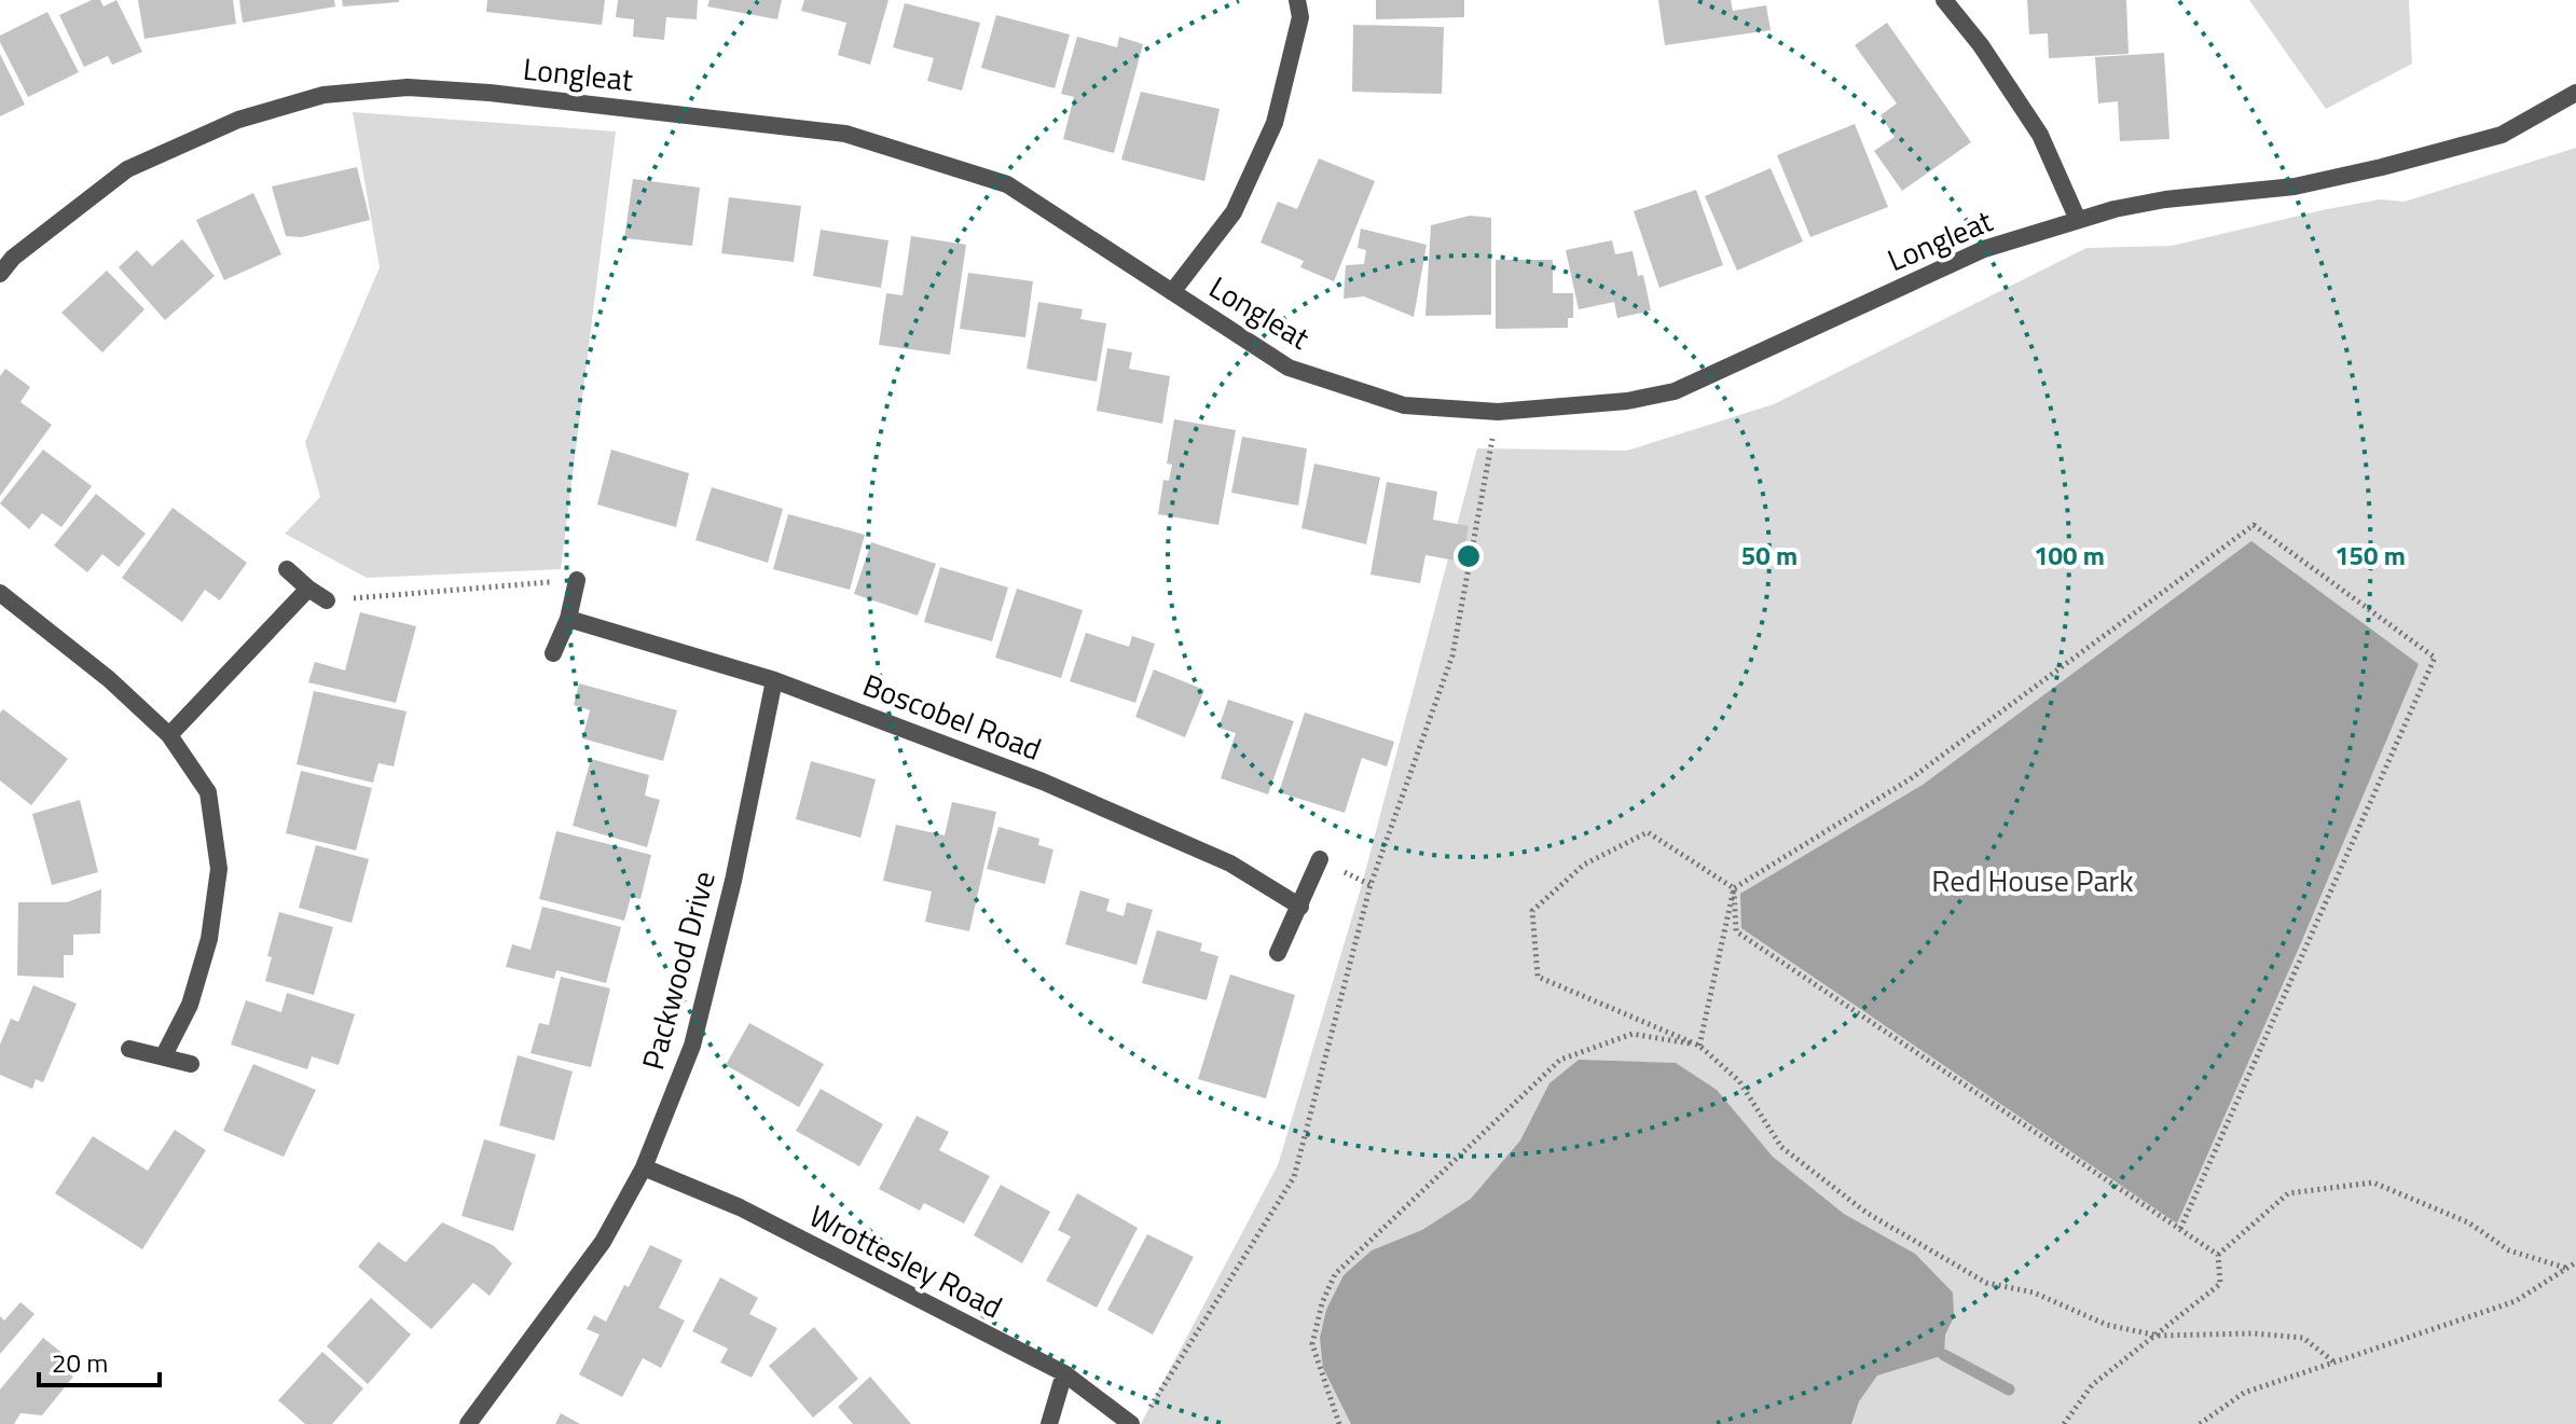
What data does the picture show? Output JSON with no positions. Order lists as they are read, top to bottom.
{
  "streets": {
    "street": [
      "Longleat",
      "Boscobel Road",
      "Packwood Drive",
      "Wrottesley Road"
    ]
  },
  "crossings": [
    ["Boscobel Road", "Packwood Drive"],
    ["Packwood Drive", "Wrottesley Road"]
  ],
  "parks": ["Red House Park"],
  "scale_bar": "20 m",
  "rings": ["50 m", "100 m", "150 m"]
}
